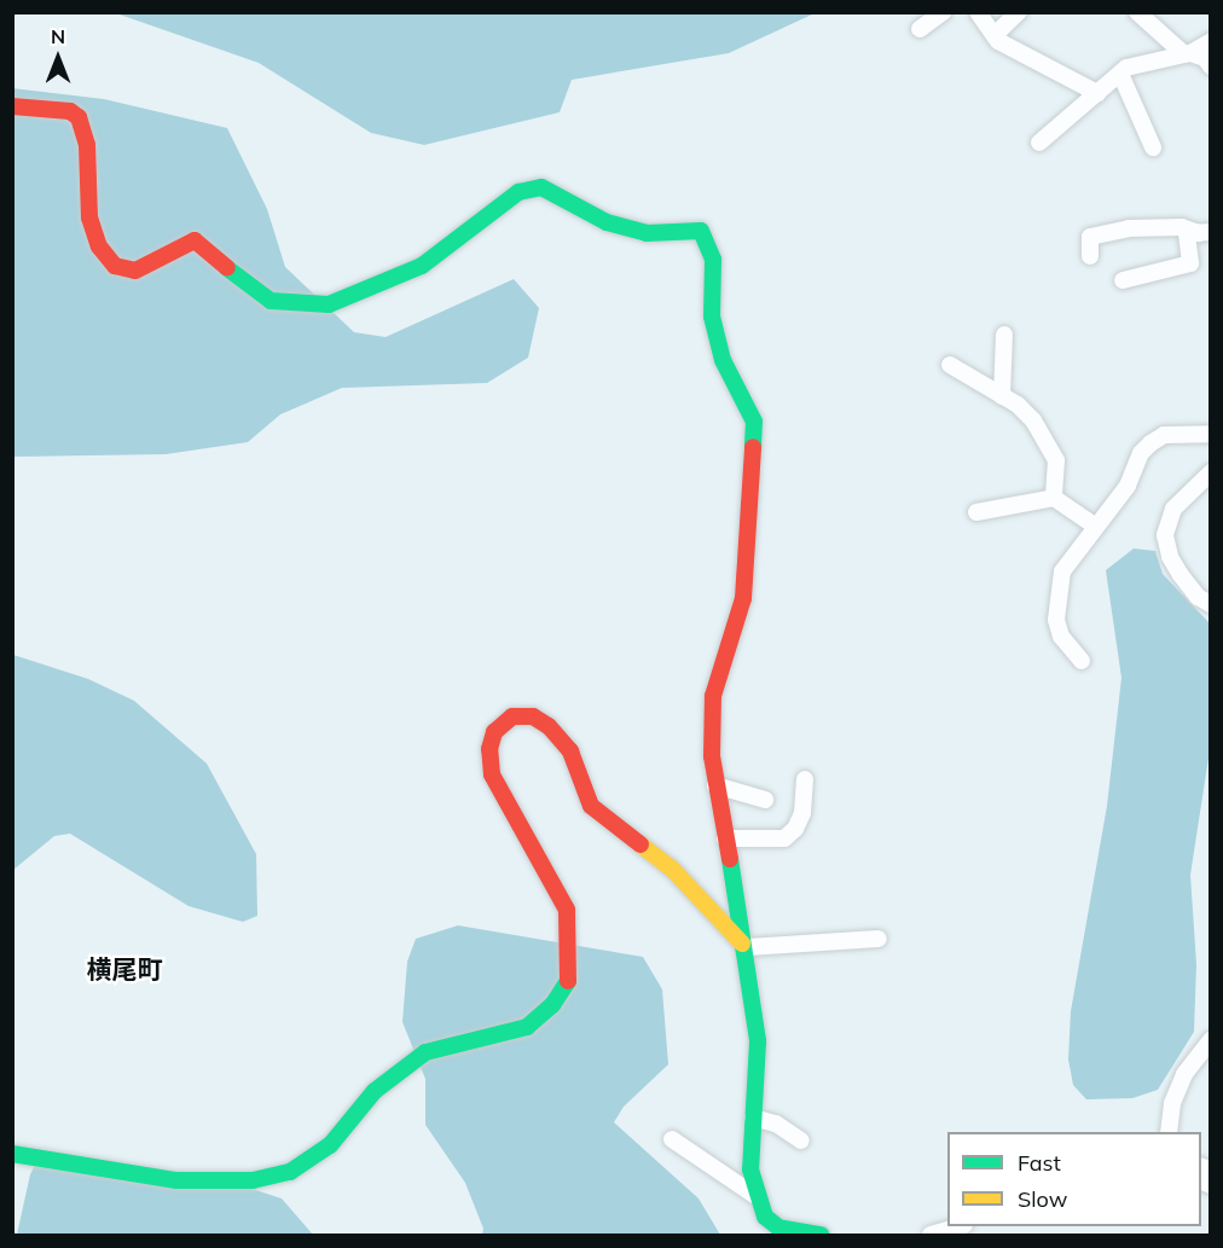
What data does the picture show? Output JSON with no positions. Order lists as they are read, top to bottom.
{
  "districts": ["横尾町"],
  "legend": ["Fast", "Slow"],
  "north": "top"
}
